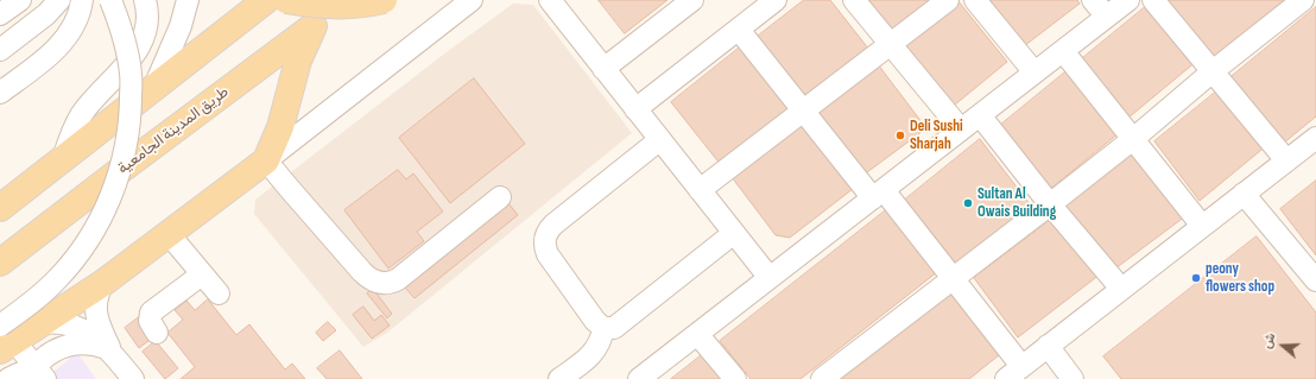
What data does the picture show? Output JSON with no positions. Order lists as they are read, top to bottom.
{
  "streets": {
    "main road": ["طريق المدينة الجامعية"]
  },
  "places": ["Deli Sushi Sharjah", "Sultan Al Owais Building", "peony flowers shop"],
  "north": "left"
}
